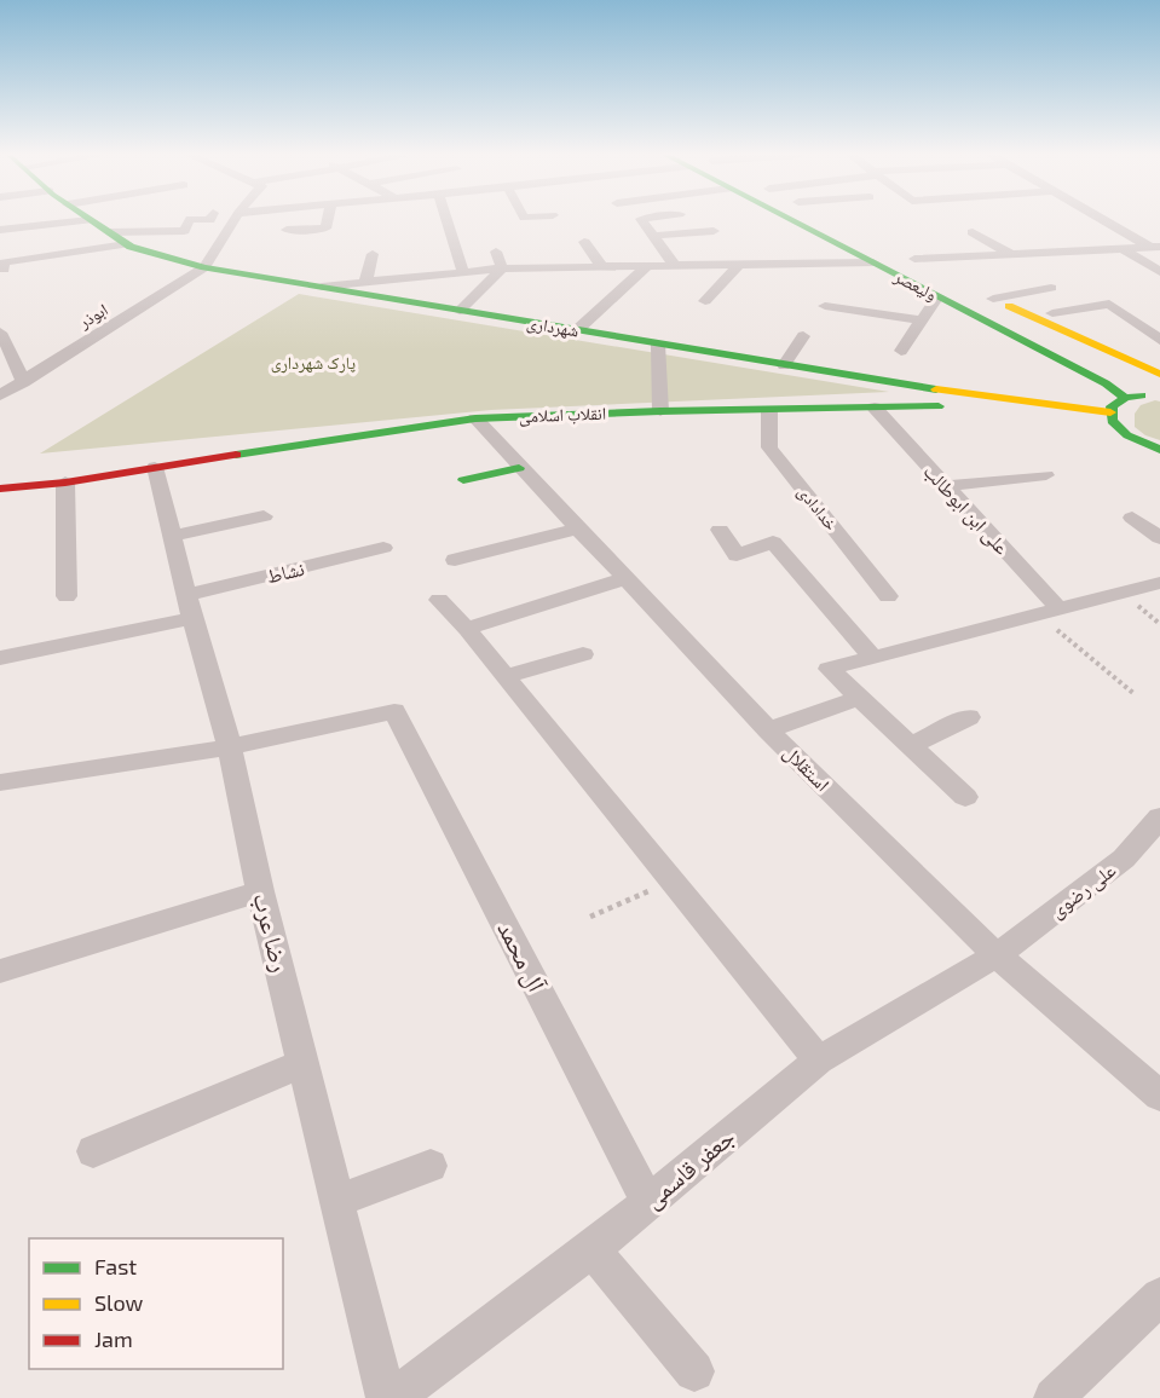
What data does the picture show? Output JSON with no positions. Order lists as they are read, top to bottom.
{
  "streets": {
    "main road": ["ولیعصر", "شهرداری", "انقلاب اسلامی"],
    "street": [
      "ابوذر",
      "خدادادی",
      "علی ابن ابوطالب",
      "نشاط",
      "استقلال",
      "علی رضوی",
      "رضا عرب",
      "آل محمد",
      "جعفر قاسمی"
    ]
  },
  "crossings": [
    ["ابوذر", "شهرداری"],
    ["انقلاب اسلامی", "خدادادی"],
    ["انقلاب اسلامی", "علی ابن ابوطالب"],
    ["انقلاب اسلامی", "استقلال"],
    ["انقلاب اسلامی", "رضا عرب"],
    ["نشاط", "رضا عرب"],
    ["استقلال", "علی رضوی"],
    ["استقلال", "جعفر قاسمی"],
    ["علی رضوی", "جعفر قاسمی"],
    ["رضا عرب", "آل محمد"],
    ["آل محمد", "جعفر قاسمی"]
  ],
  "parks": ["پارک شهرداری"],
  "legend": ["Fast", "Slow", "Jam"]
}
